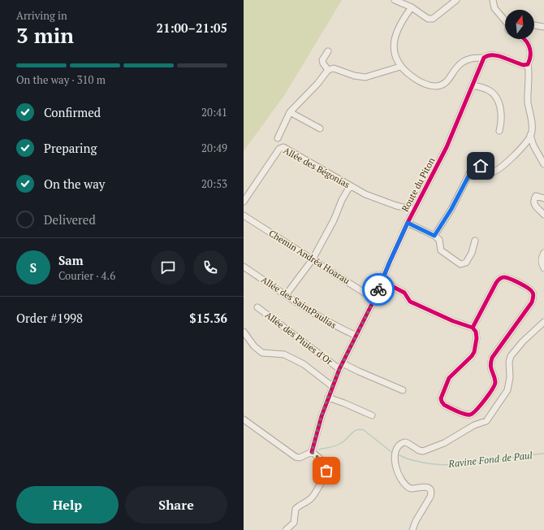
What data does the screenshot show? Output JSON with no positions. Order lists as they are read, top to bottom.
{
  "streets": {
    "street": [
      "Allée des Bégonias",
      "Route du Piton",
      "Chemin Andréa Hoarau",
      "Allée des SaintPaulias",
      "Allée des Pluies d'Or"
    ]
  },
  "crossings": [
    ["Allée des Bégonias", "Route du Piton"],
    ["Route du Piton", "Chemin Andréa Hoarau"],
    ["Route du Piton", "Allée des SaintPaulias"],
    ["Route du Piton", "Allée des Pluies d'Or"]
  ],
  "water": ["Ravine Fond de Paul"],
  "north": "top",
  "page": {
    "heading": ["3 min", "Arriving in", "21:00–21:05"],
    "panel": [
      "Sam",
      "Courier · 4.6",
      "Order #1998",
      "$15.36"
    ],
    "bar": "On the way · 310 m",
    "list": [
      ["Confirmed", "20:41"],
      ["Preparing", "20:49"],
      ["On the way", "20:53"],
      "Delivered"
    ],
    "round": "S",
    "buttons": ["Help", "Share"]
  }
}
